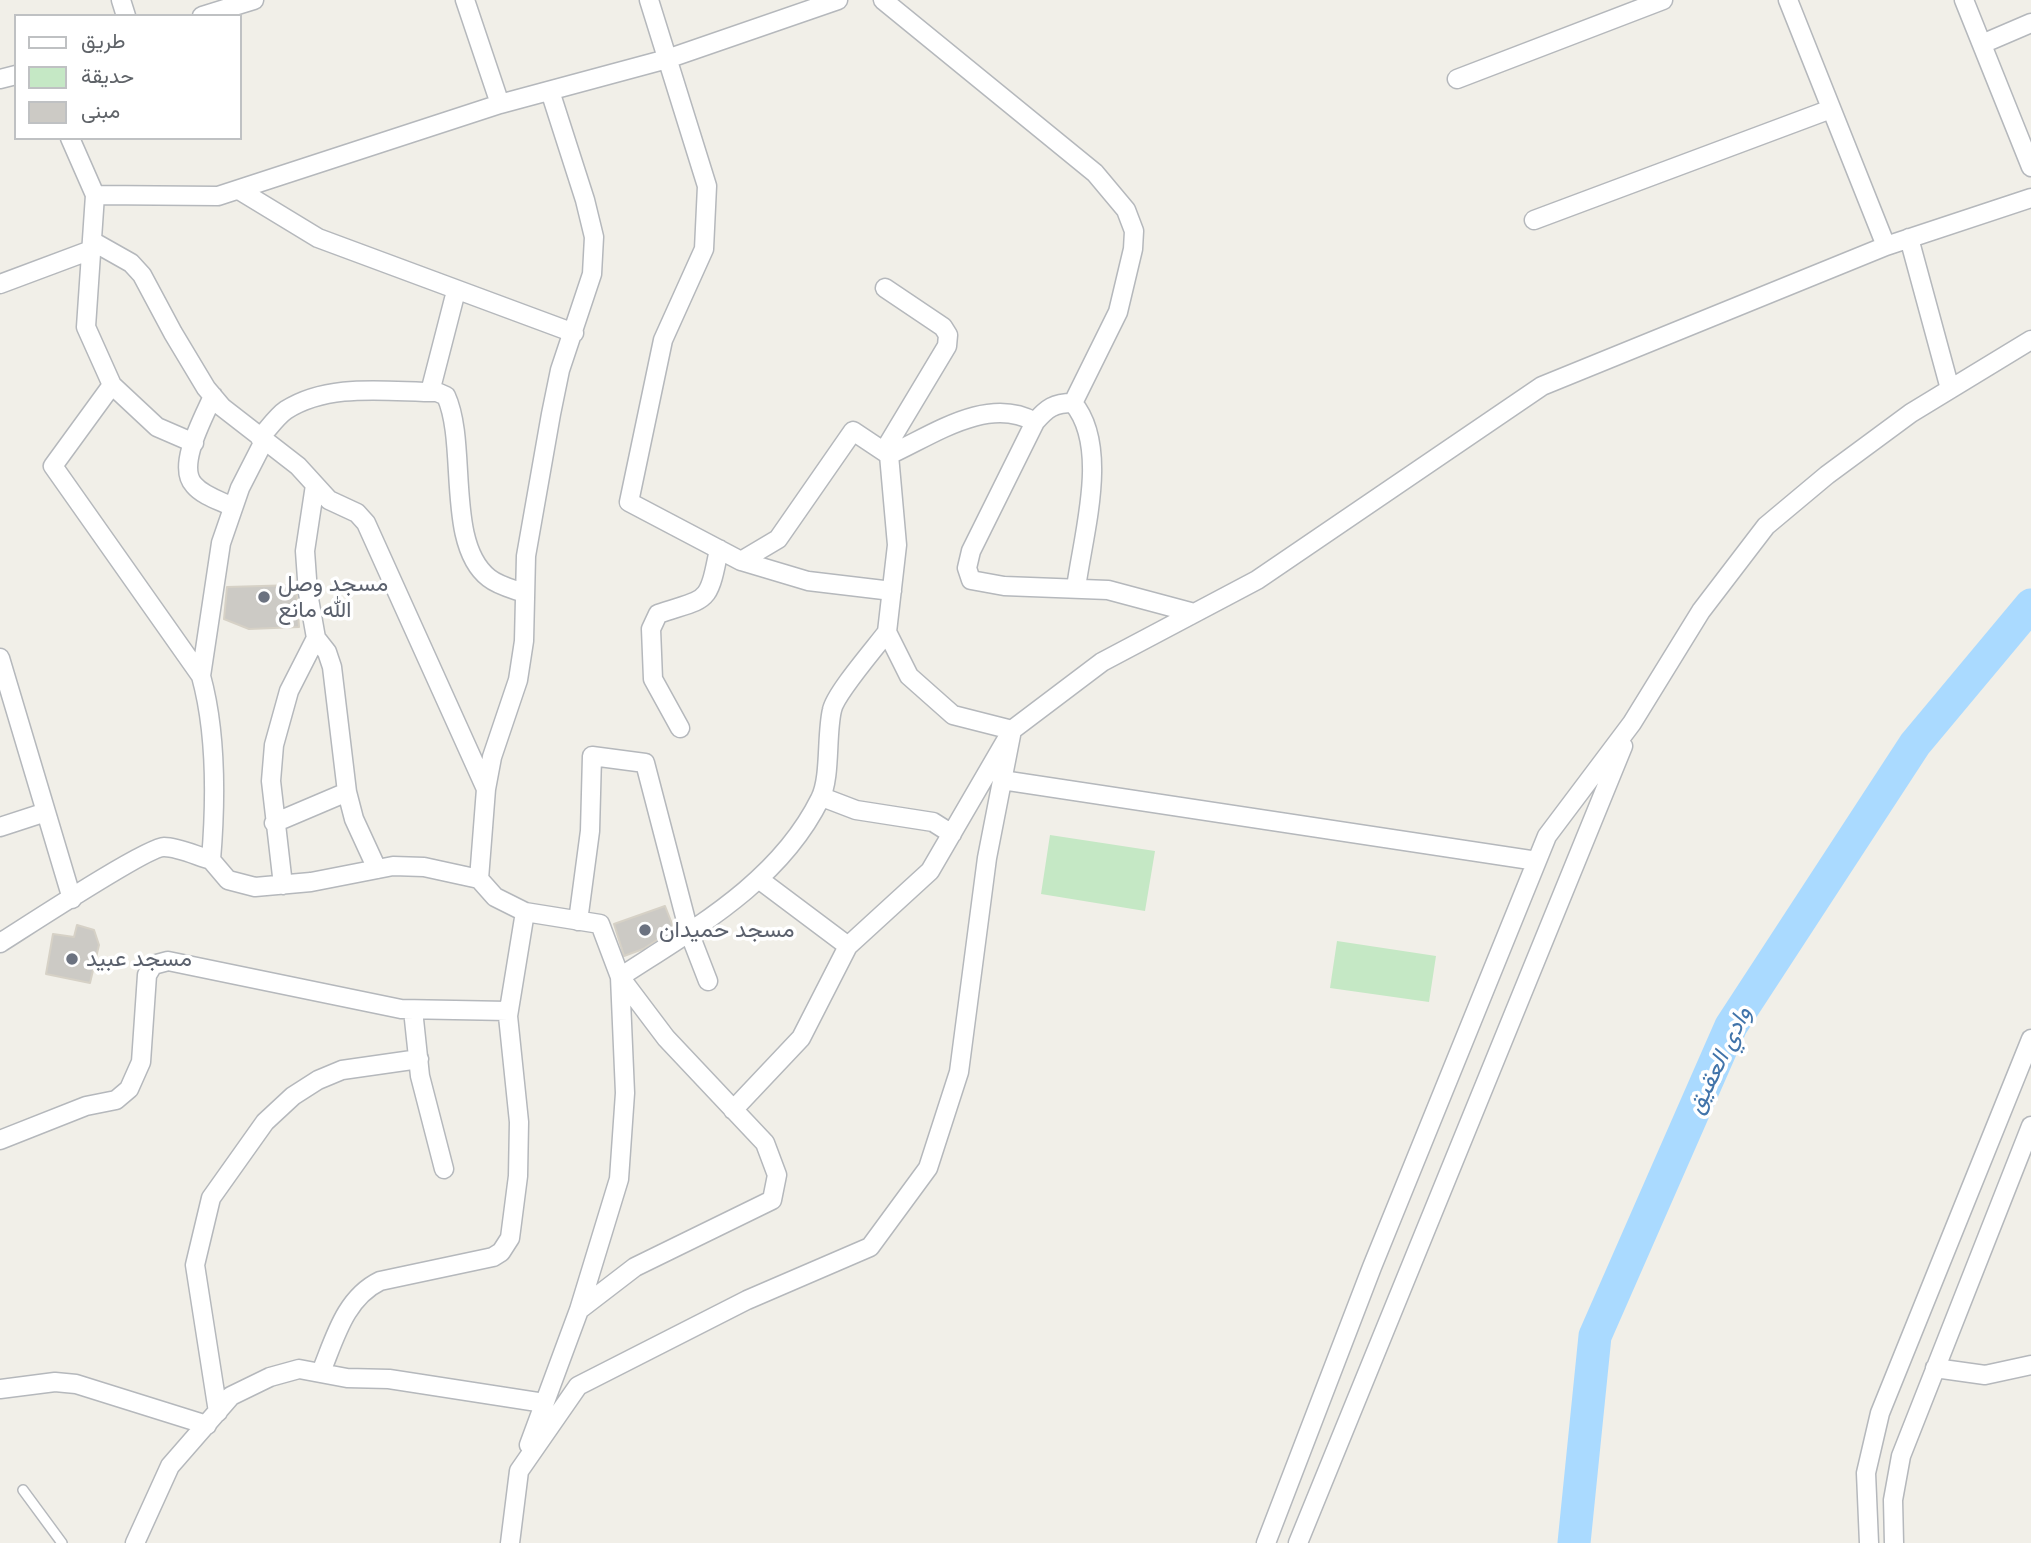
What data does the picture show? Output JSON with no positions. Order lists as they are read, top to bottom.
{
  "water": ["وادي العقيق"],
  "places": ["مسجد وصل الله مانع", "مسجد حميدان", "مسجد عبيد"],
  "legend": ["طريق", "حديقة", "مبنى"]
}
